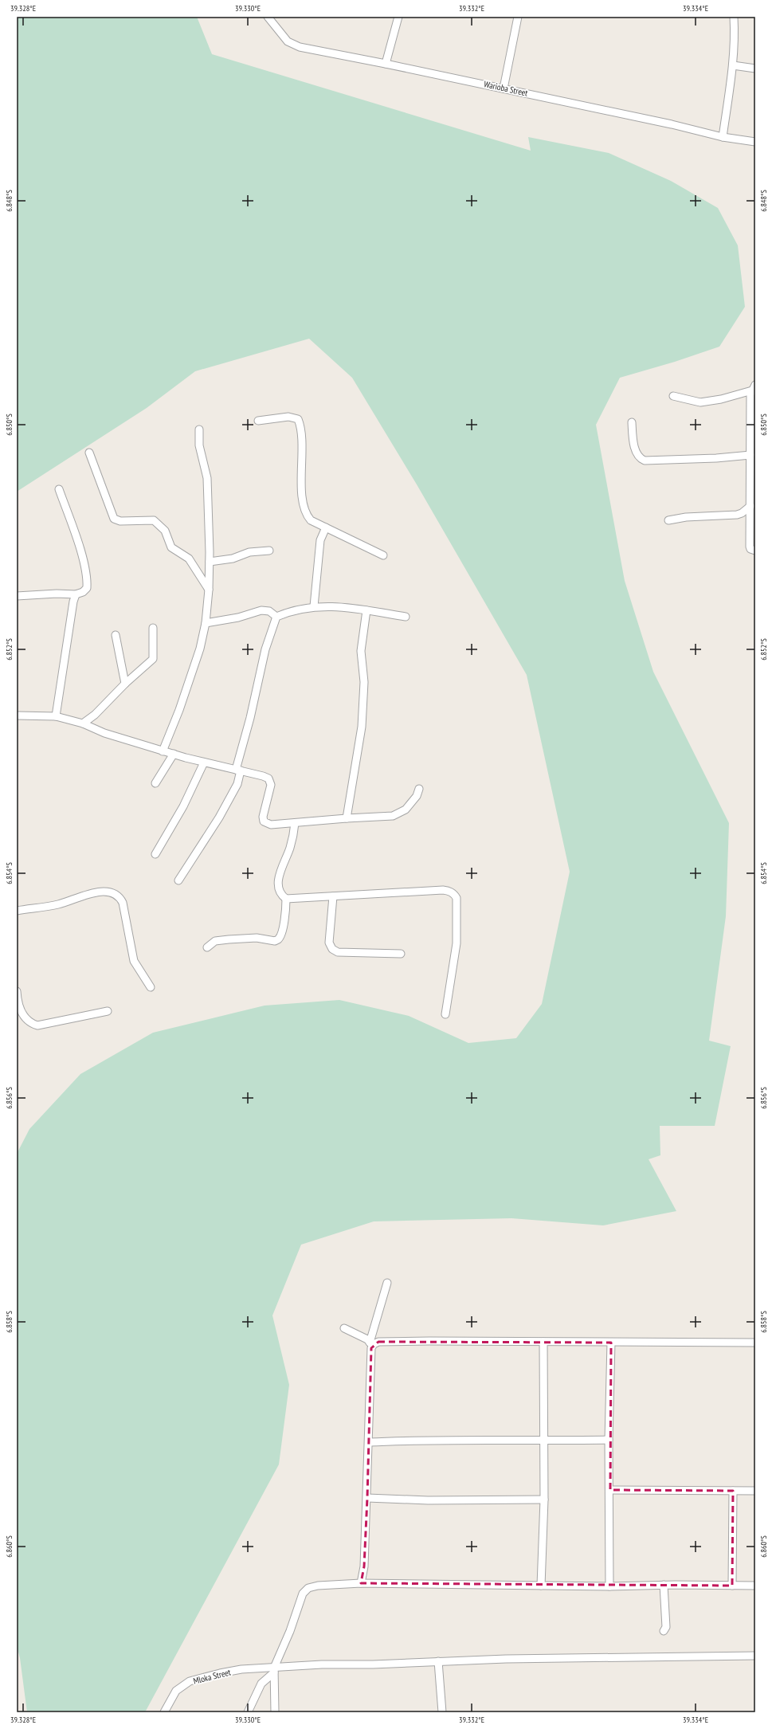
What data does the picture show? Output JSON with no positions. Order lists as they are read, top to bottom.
{
  "streets": {
    "street": ["Warioba Street", "Mloka Street"]
  },
  "coordinates": [
    "39.328°E",
    "39.330°E",
    "39.332°E",
    "39.334°E",
    "6.848°S",
    "6.850°S",
    "6.852°S",
    "6.854°S",
    "6.856°S",
    "6.858°S",
    "6.860°S"
  ]
}
